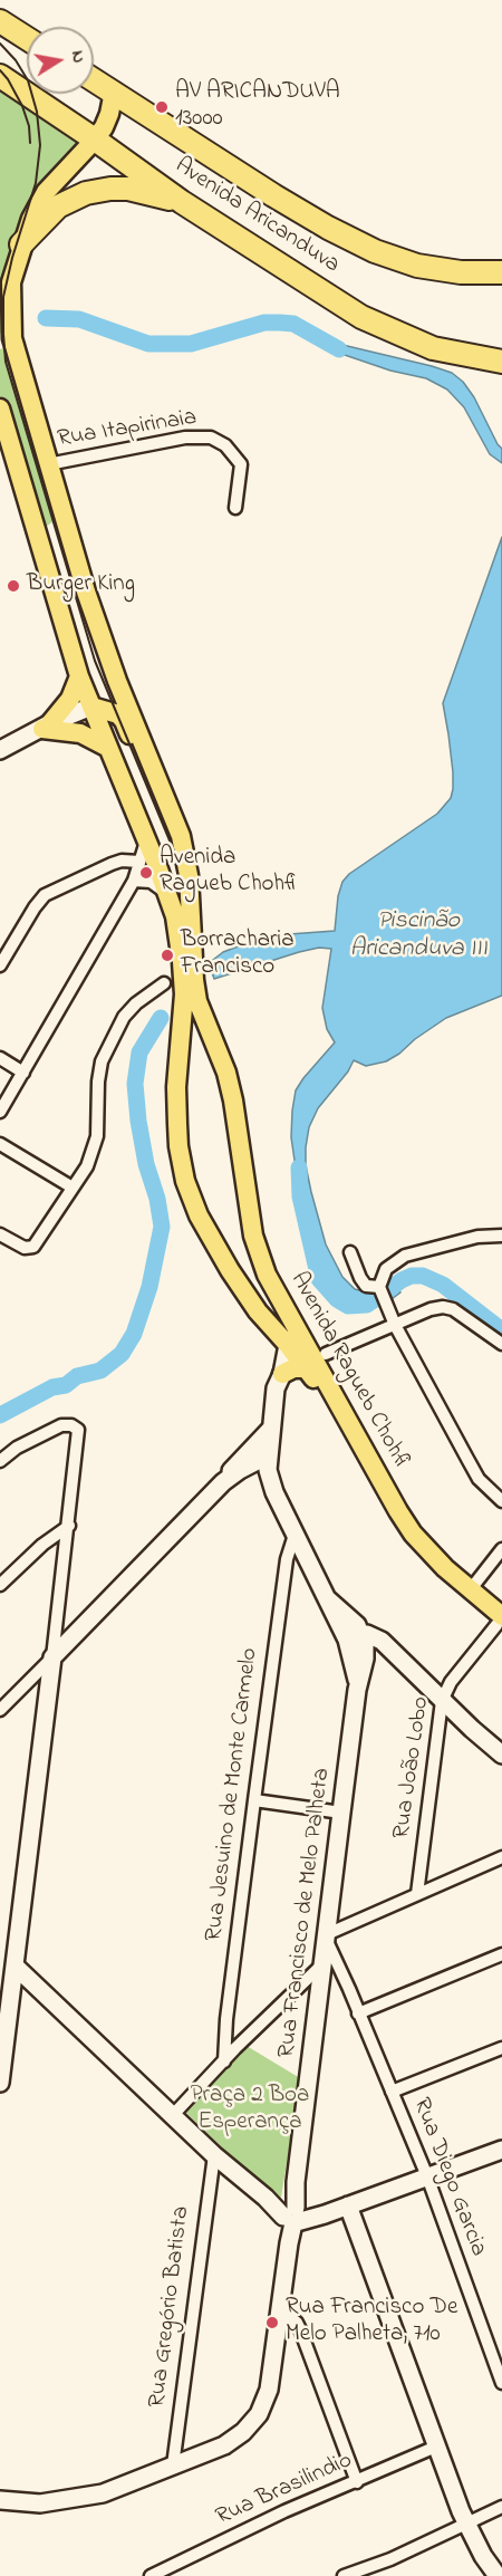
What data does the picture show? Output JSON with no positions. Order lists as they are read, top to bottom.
{
  "streets": {
    "highway": ["Avenida Aricanduva"],
    "main road": ["Avenida Ragueb Chohfi"],
    "street": [
      "Rua Itapirinaia",
      "Rua João Lobo",
      "Rua Jesuino de Monte Carmelo",
      "Rua Francisco de Melo Palheta",
      "Rua Diego Garcia",
      "Rua Gregório Batista",
      "Rua Brasilindio"
    ]
  },
  "crossings": [
    ["Avenida Aricanduva", "Avenida Ragueb Chohfi"],
    ["Rua Itapirinaia", "Avenida Ragueb Chohfi"],
    ["Avenida Ragueb Chohfi", "Rua João Lobo"],
    ["Avenida Ragueb Chohfi", "Rua Francisco de Melo Palheta"],
    ["Rua Jesuino de Monte Carmelo", "Rua Francisco de Melo Palheta"],
    ["Rua Francisco de Melo Palheta", "Rua Diego Garcia"],
    ["Rua Francisco de Melo Palheta", "Rua Gregório Batista"]
  ],
  "water": ["Piscinão Aricanduva III"],
  "parks": ["Praça 2 Boa Esperança"],
  "places": [
    "AV ARICANDUVA 13000",
    "Burger King",
    "Avenida Ragueb Chohfi",
    "Borracharia Francisco",
    "Rua Francisco De Melo Palheta, 710"
  ],
  "north": "right"
}
